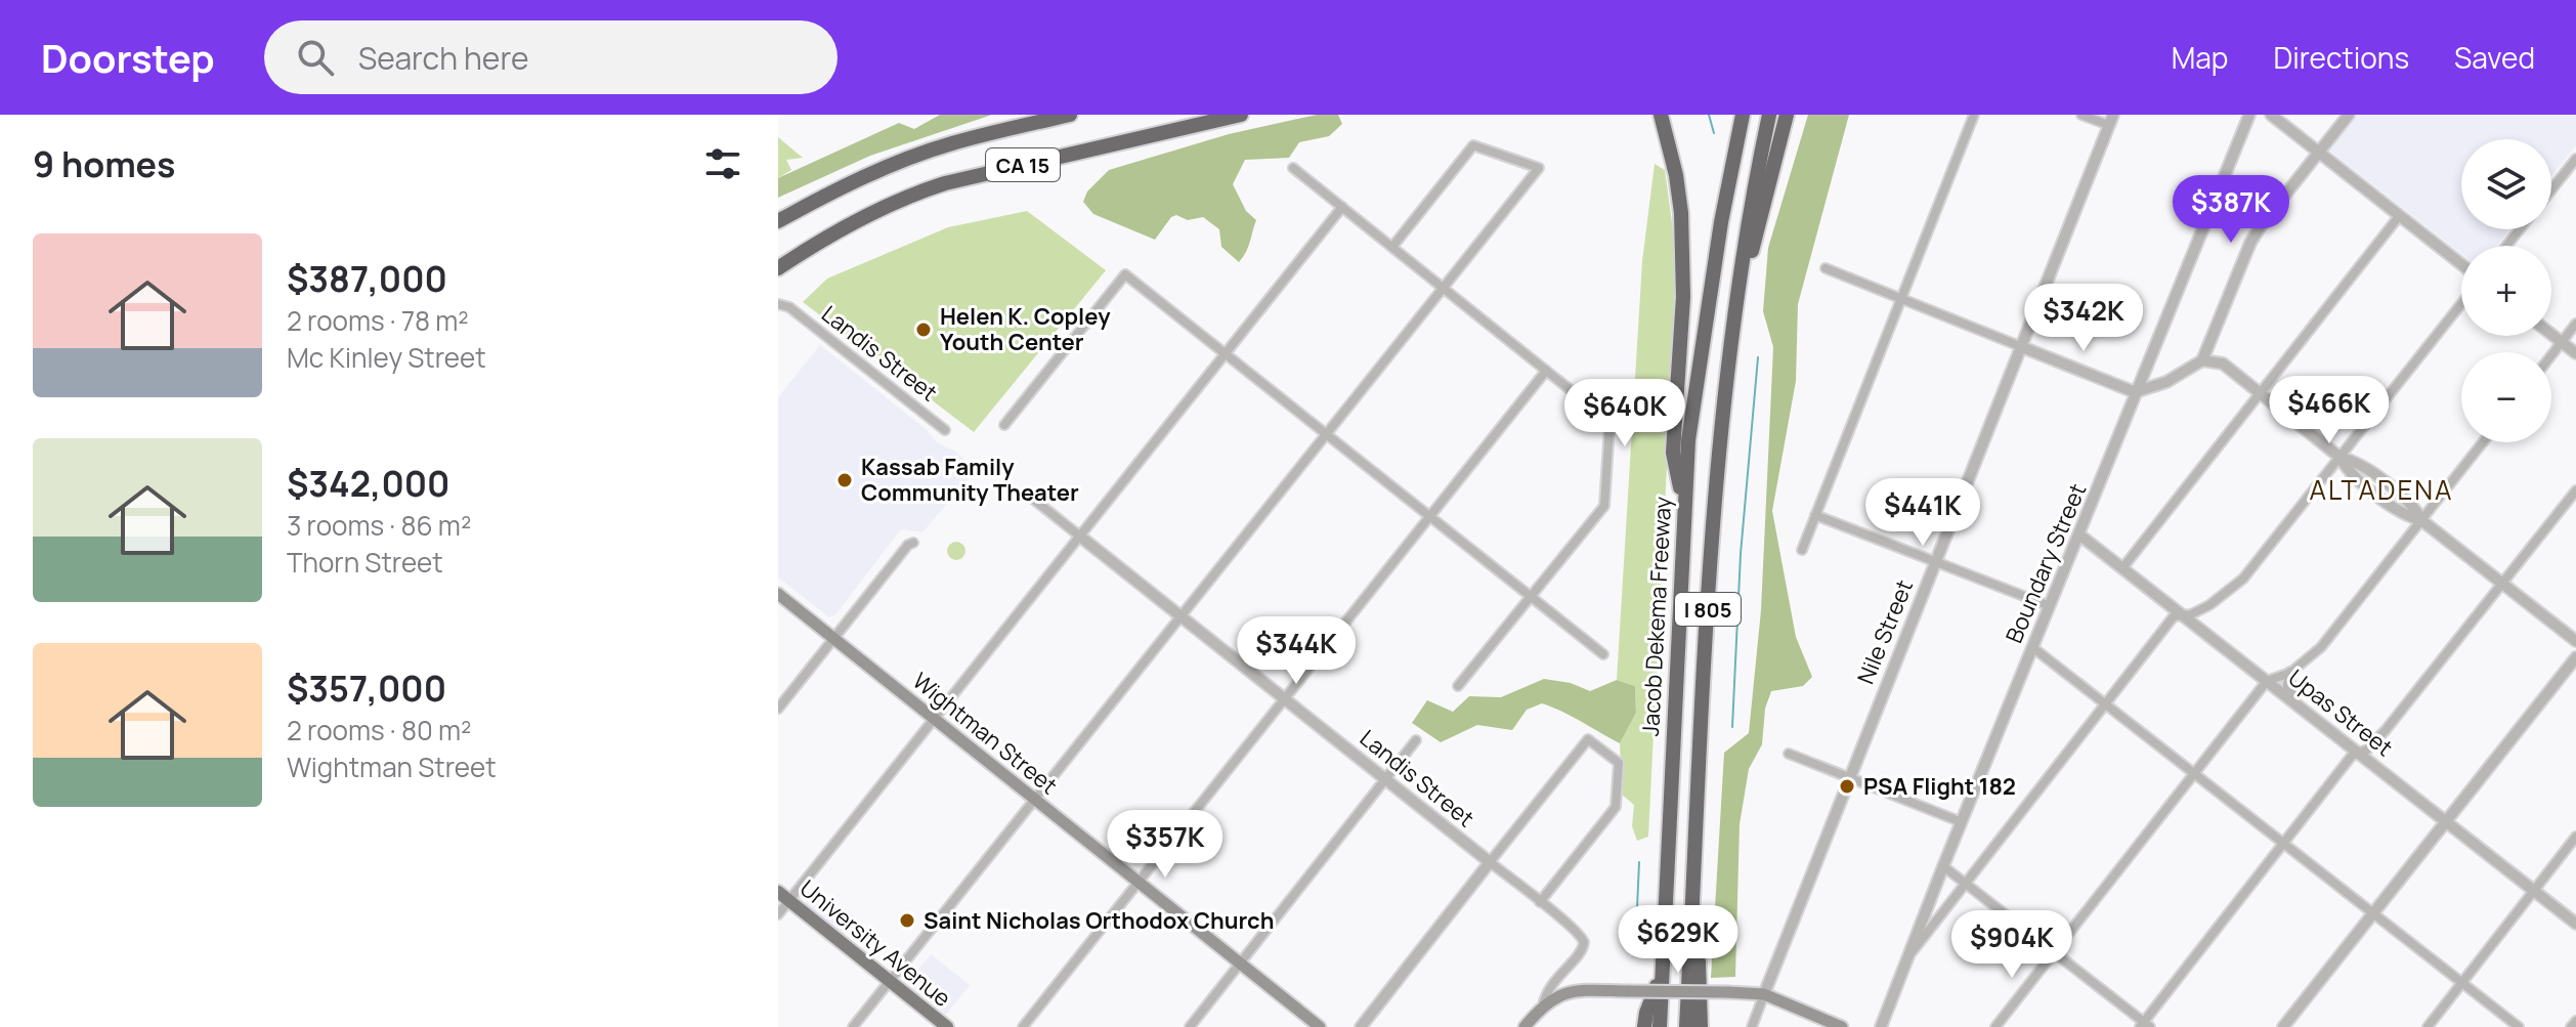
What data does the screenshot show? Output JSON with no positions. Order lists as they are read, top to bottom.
{
  "streets": {
    "highway": ["CA 15", "I 805", "Jacob Dekema Freeway"],
    "main road": ["Wightman Street", "University Avenue"],
    "street": [
      "Landis Street",
      "Boundary Street",
      "Nile Street",
      "Upas Street"
    ]
  },
  "crossings": [
    ["Boundary Street", "Upas Street"]
  ],
  "districts": ["ALTADENA"],
  "places": [
    "Helen K. Copley Youth Center",
    "Kassab Family Community Theater",
    "PSA Flight 182",
    "Saint Nicholas Orthodox Church"
  ],
  "page": {
    "header": "Doorstep",
    "search": "Search here",
    "nav": ["Map", "Directions", "Saved"],
    "heading": "9 homes",
    "map_buttons": ["+", "−"],
    "price": [
      "$387K",
      "$342K",
      "$466K",
      "$640K",
      "$441K",
      "$344K",
      "$357K",
      "$629K",
      "$904K"
    ],
    "list": [
      {
        "name": "$387,000",
        "note": "2 rooms · 78 m² · Mc Kinley Street"
      },
      {
        "name": "$342,000",
        "note": "3 rooms · 86 m² · Thorn Street"
      },
      {
        "name": "$357,000",
        "note": "2 rooms · 80 m² · Wightman Street"
      }
    ]
  }
}
